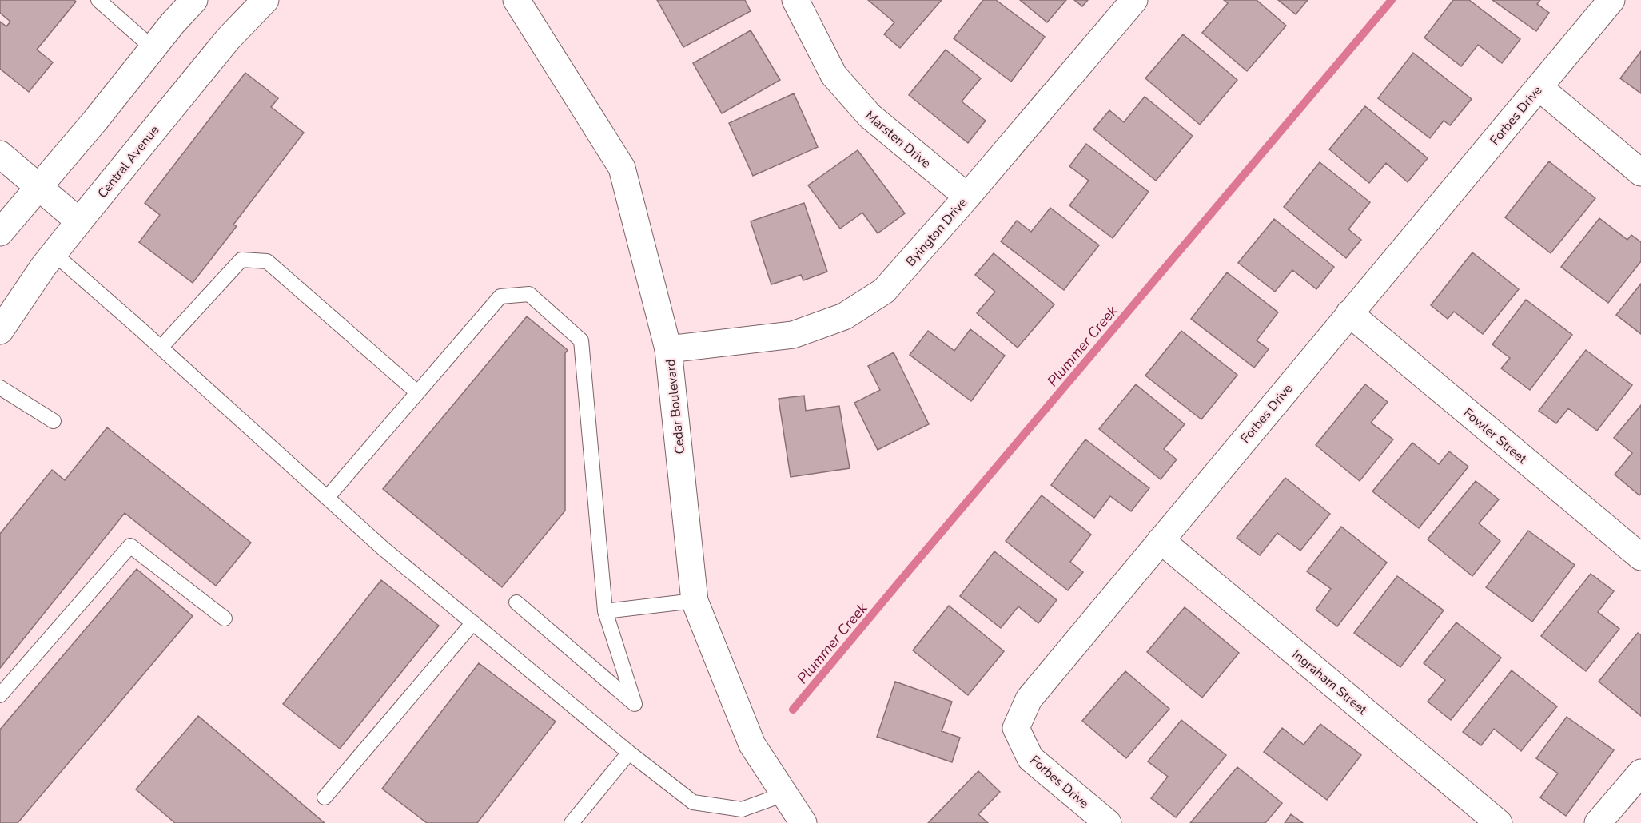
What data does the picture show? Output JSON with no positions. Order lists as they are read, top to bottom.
{
  "streets": {
    "street": [
      "Forbes Drive",
      "Marsten Drive",
      "Central Avenue",
      "Byington Drive",
      "Cedar Boulevard",
      "Fowler Street",
      "Ingraham Street"
    ]
  },
  "crossings": [
    ["Forbes Drive", "Fowler Street"],
    ["Forbes Drive", "Ingraham Street"],
    ["Marsten Drive", "Byington Drive"],
    ["Byington Drive", "Cedar Boulevard"]
  ],
  "water": ["Plummer Creek"]
}
